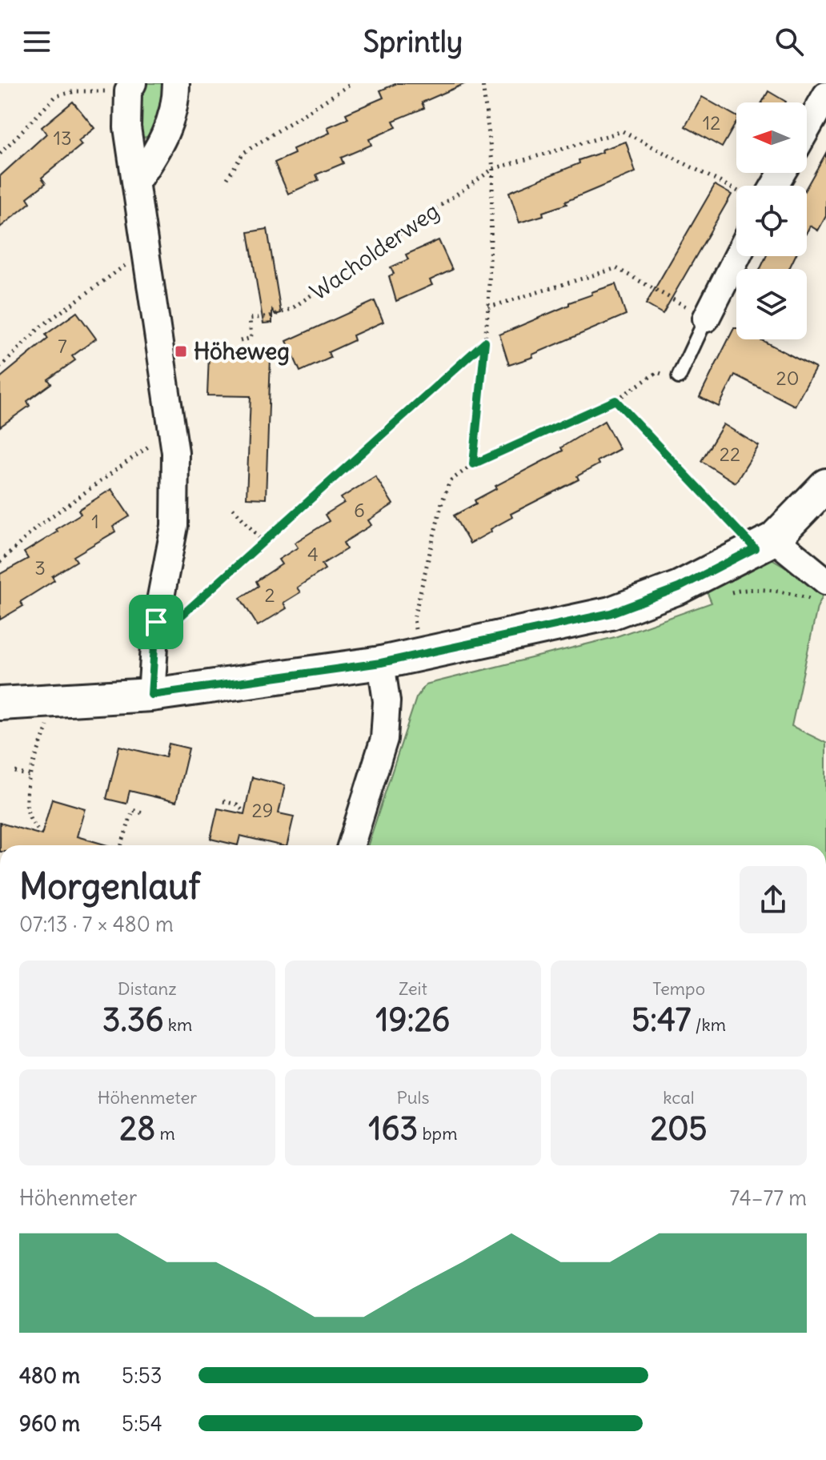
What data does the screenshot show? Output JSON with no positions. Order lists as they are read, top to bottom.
{
  "streets": {
    "path": ["Wacholderweg"]
  },
  "places": {
    "transit": ["Höheweg"]
  },
  "house_numbers": [
    "12",
    "13",
    "7",
    "20",
    "22",
    "6",
    "1",
    "4",
    "3",
    "2",
    "29"
  ],
  "north": "left",
  "page": {
    "header": "Sprintly",
    "heading": ["Morgenlauf", "07:13 · 7 × 480 m"],
    "stats": [
      ["Distanz", "3.36 km"],
      ["Zeit", "19:26"],
      ["Tempo", "5:47 /km"],
      ["Höhenmeter", "28 m"],
      ["Puls", "163 bpm"],
      ["kcal", "205"]
    ],
    "chart": ["Höhenmeter", "74–77 m"],
    "list": [
      {
        "name": "480 m",
        "note": "5:53"
      },
      {
        "name": "960 m",
        "note": "5:54"
      }
    ]
  }
}
